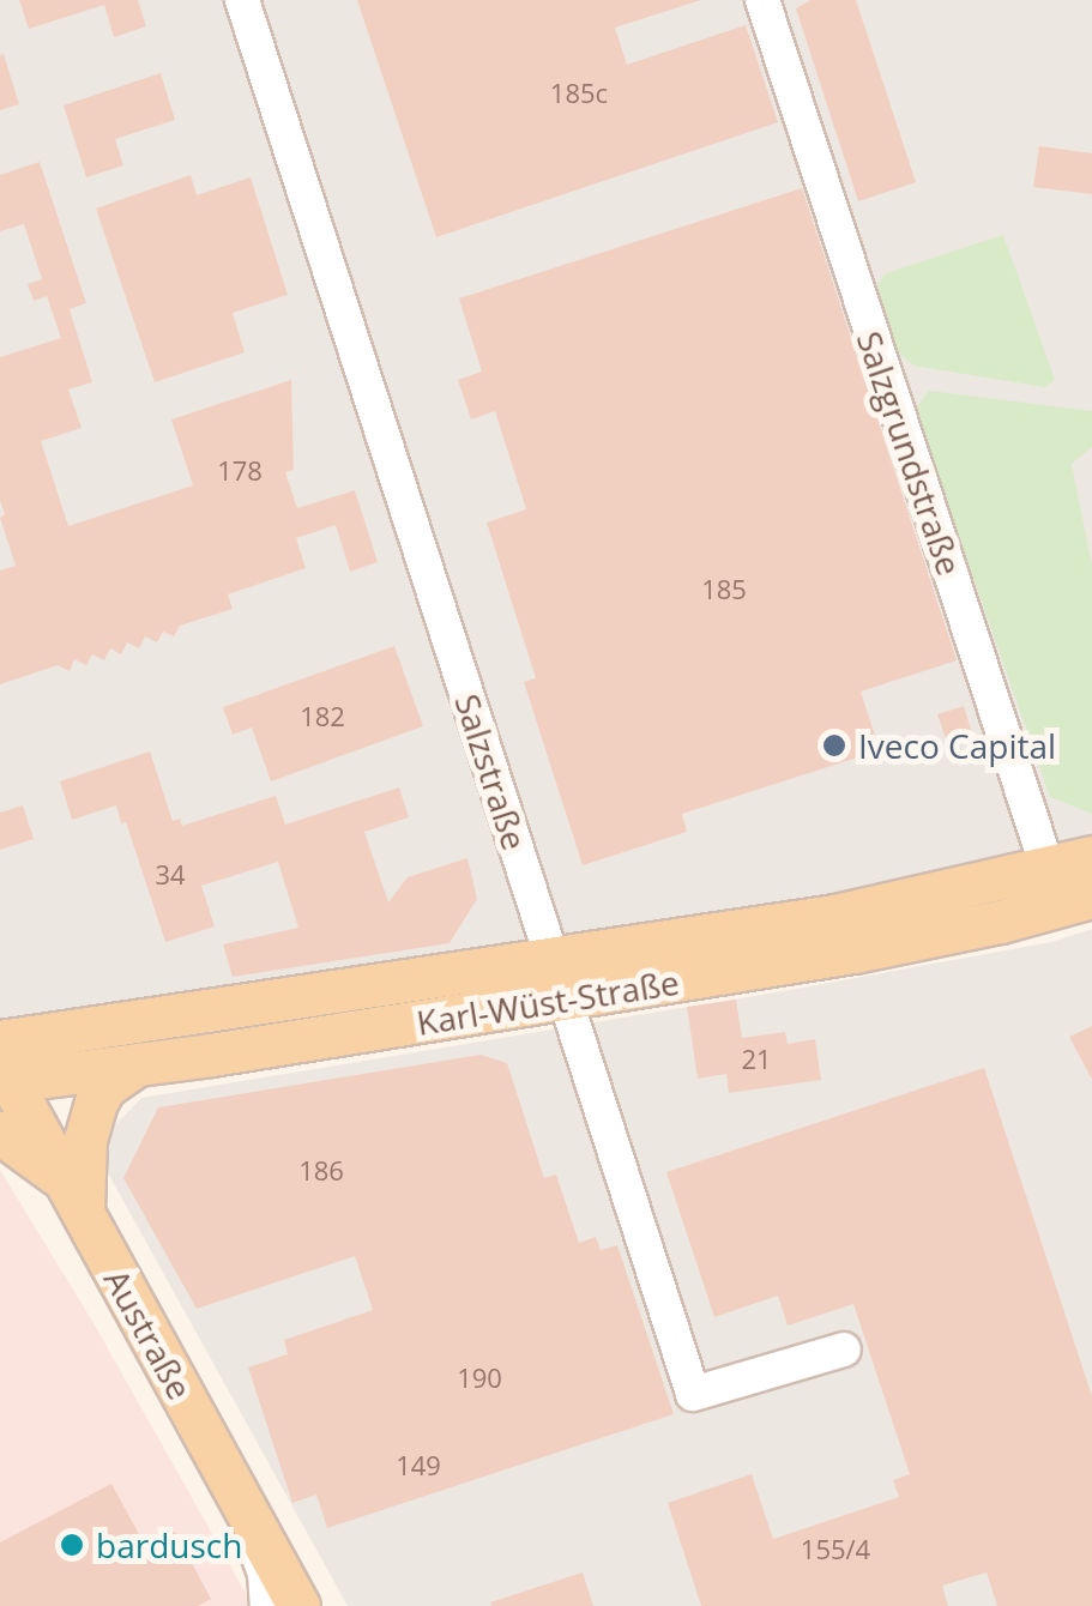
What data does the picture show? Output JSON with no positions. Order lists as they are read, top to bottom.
{
  "streets": {
    "main road": ["Karl-Wüst-Straße", "Austraße"],
    "street": ["Salzgrundstraße", "Salzstraße"]
  },
  "crossings": [
    ["Salzgrundstraße", "Karl-Wüst-Straße"],
    ["Salzstraße", "Karl-Wüst-Straße"],
    ["Karl-Wüst-Straße", "Austraße"]
  ],
  "places": ["Iveco Capital", "bardusch"],
  "house_numbers": [
    "185c",
    "178",
    "185",
    "182",
    "34",
    "21",
    "186",
    "190",
    "149",
    "155/4"
  ]
}
